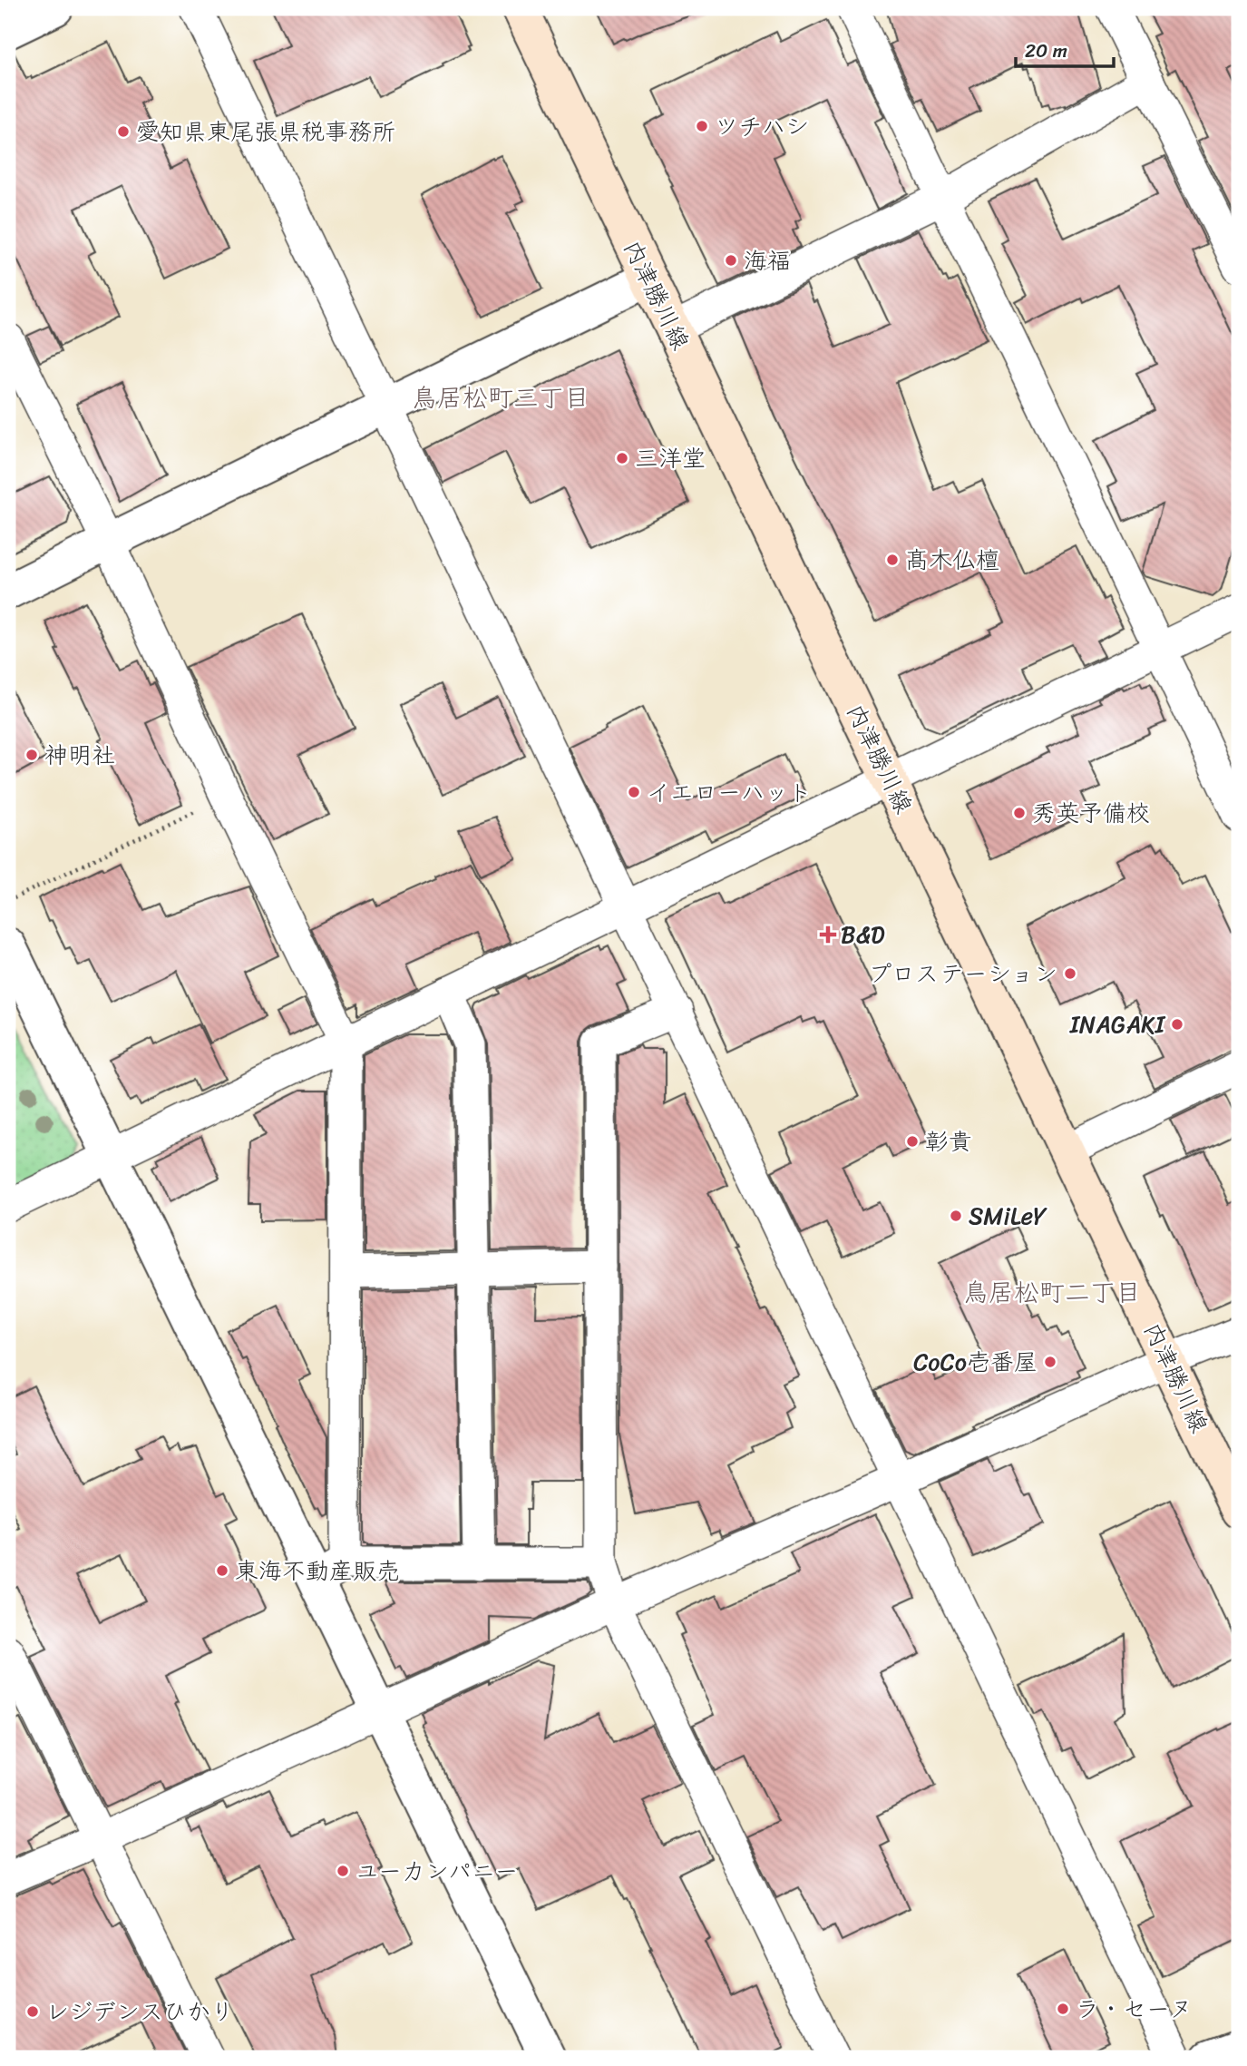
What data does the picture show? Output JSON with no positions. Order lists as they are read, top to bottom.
{
  "streets": {
    "main road": ["内津勝川線"]
  },
  "districts": ["鳥居松町三丁目", "鳥居松町二丁目"],
  "places": {
    "other": [
      "ツチハシ",
      "愛知県東尾張県税事務所",
      "海福",
      "三洋堂",
      "髙木仏檀",
      "神明社",
      "イエローハット",
      "秀英予備校",
      "プロステーション",
      "INAGAKI",
      "彰貴",
      "SMiLeY",
      "CoCo壱番屋",
      "東海不動産販売",
      "ユーカンパニー",
      "ラ・セーヌ",
      "レジデンスひかり"
    ],
    "health": ["B&D"]
  },
  "scale_bar": "20 m"
}
